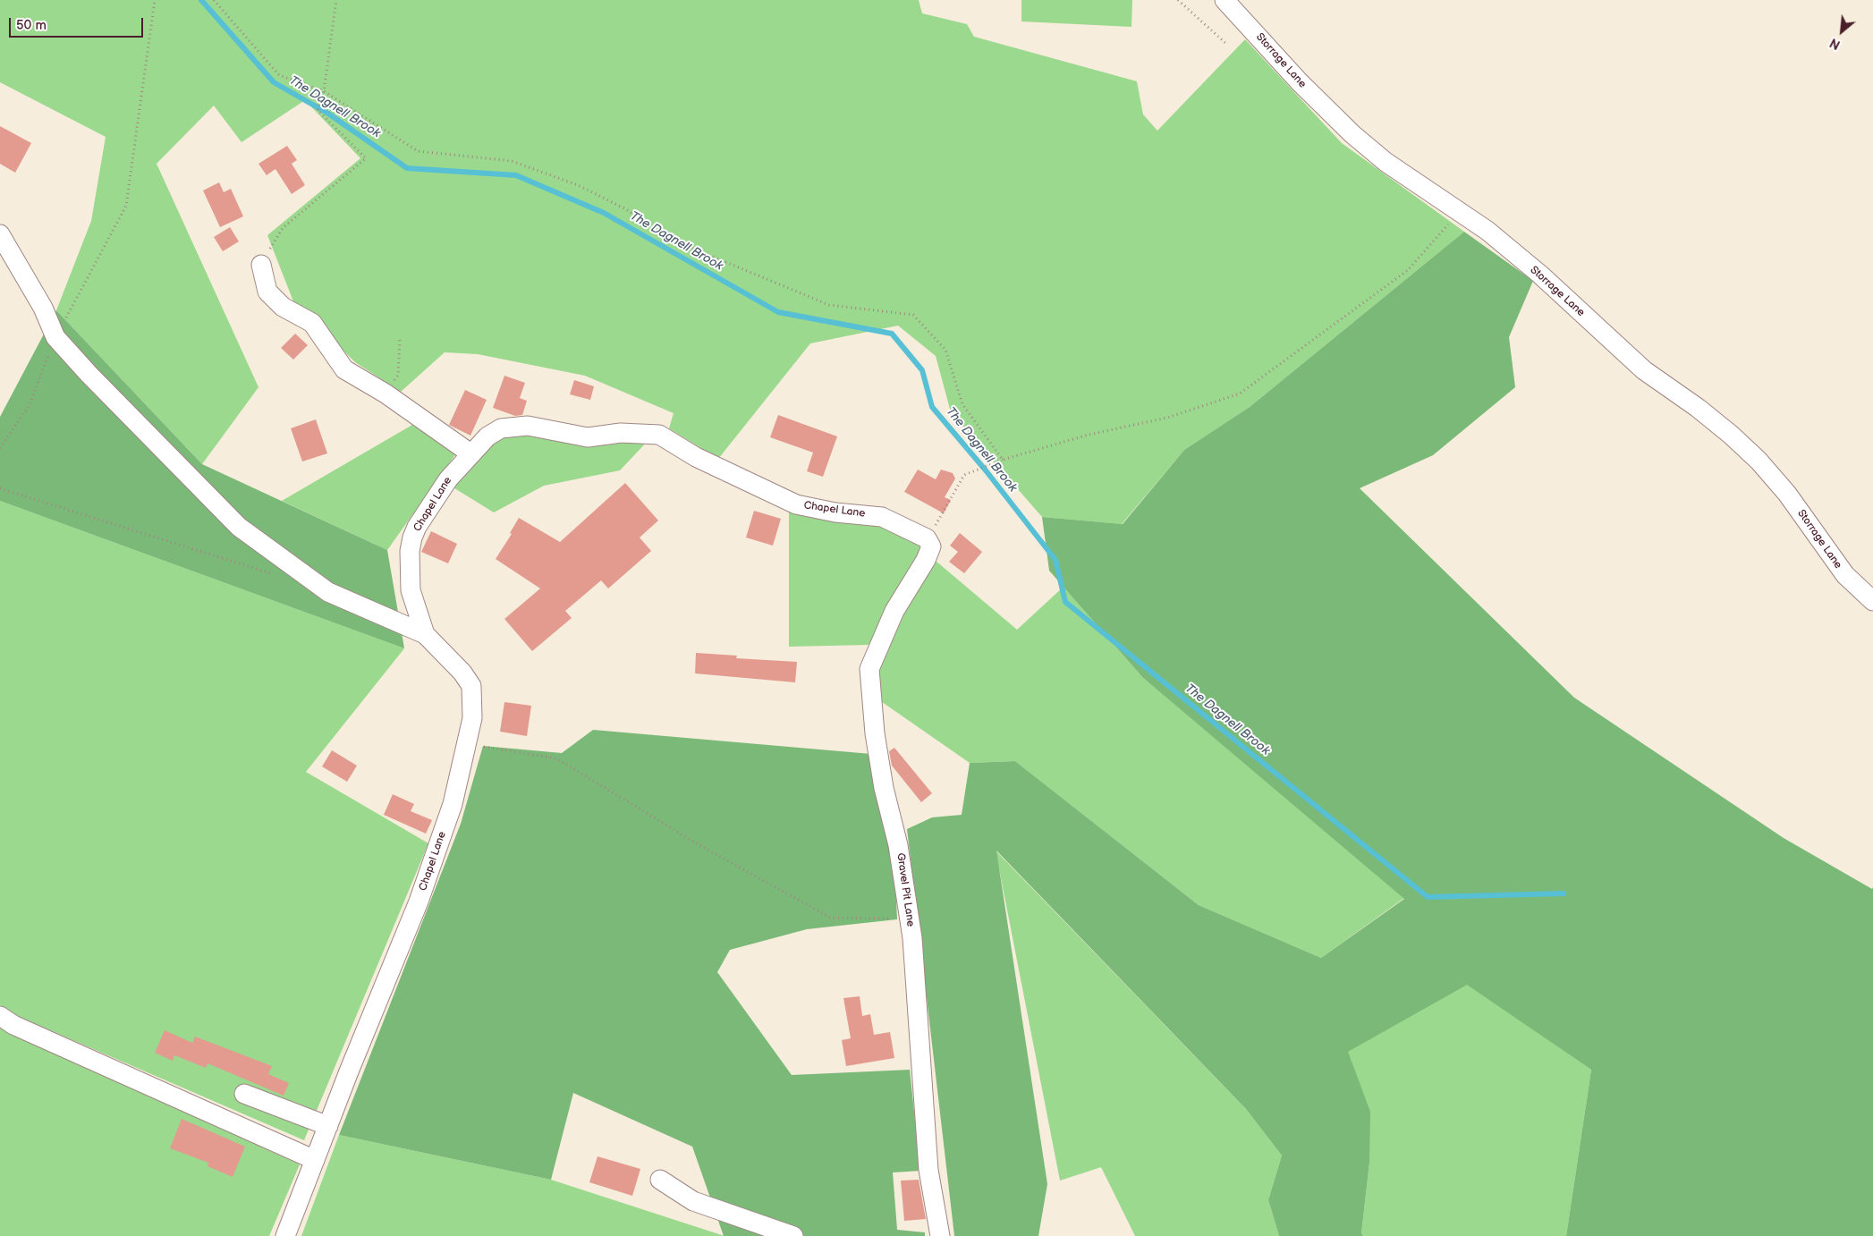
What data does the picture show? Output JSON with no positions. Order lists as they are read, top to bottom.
{
  "streets": {
    "street": ["Storrage Lane", "Chapel Lane", "Gravel Pit Lane"]
  },
  "crossings": [
    ["Chapel Lane", "Gravel Pit Lane"]
  ],
  "water": ["The Dagnell Brook"],
  "scale_bar": "50 m",
  "north": "bottom left"
}
